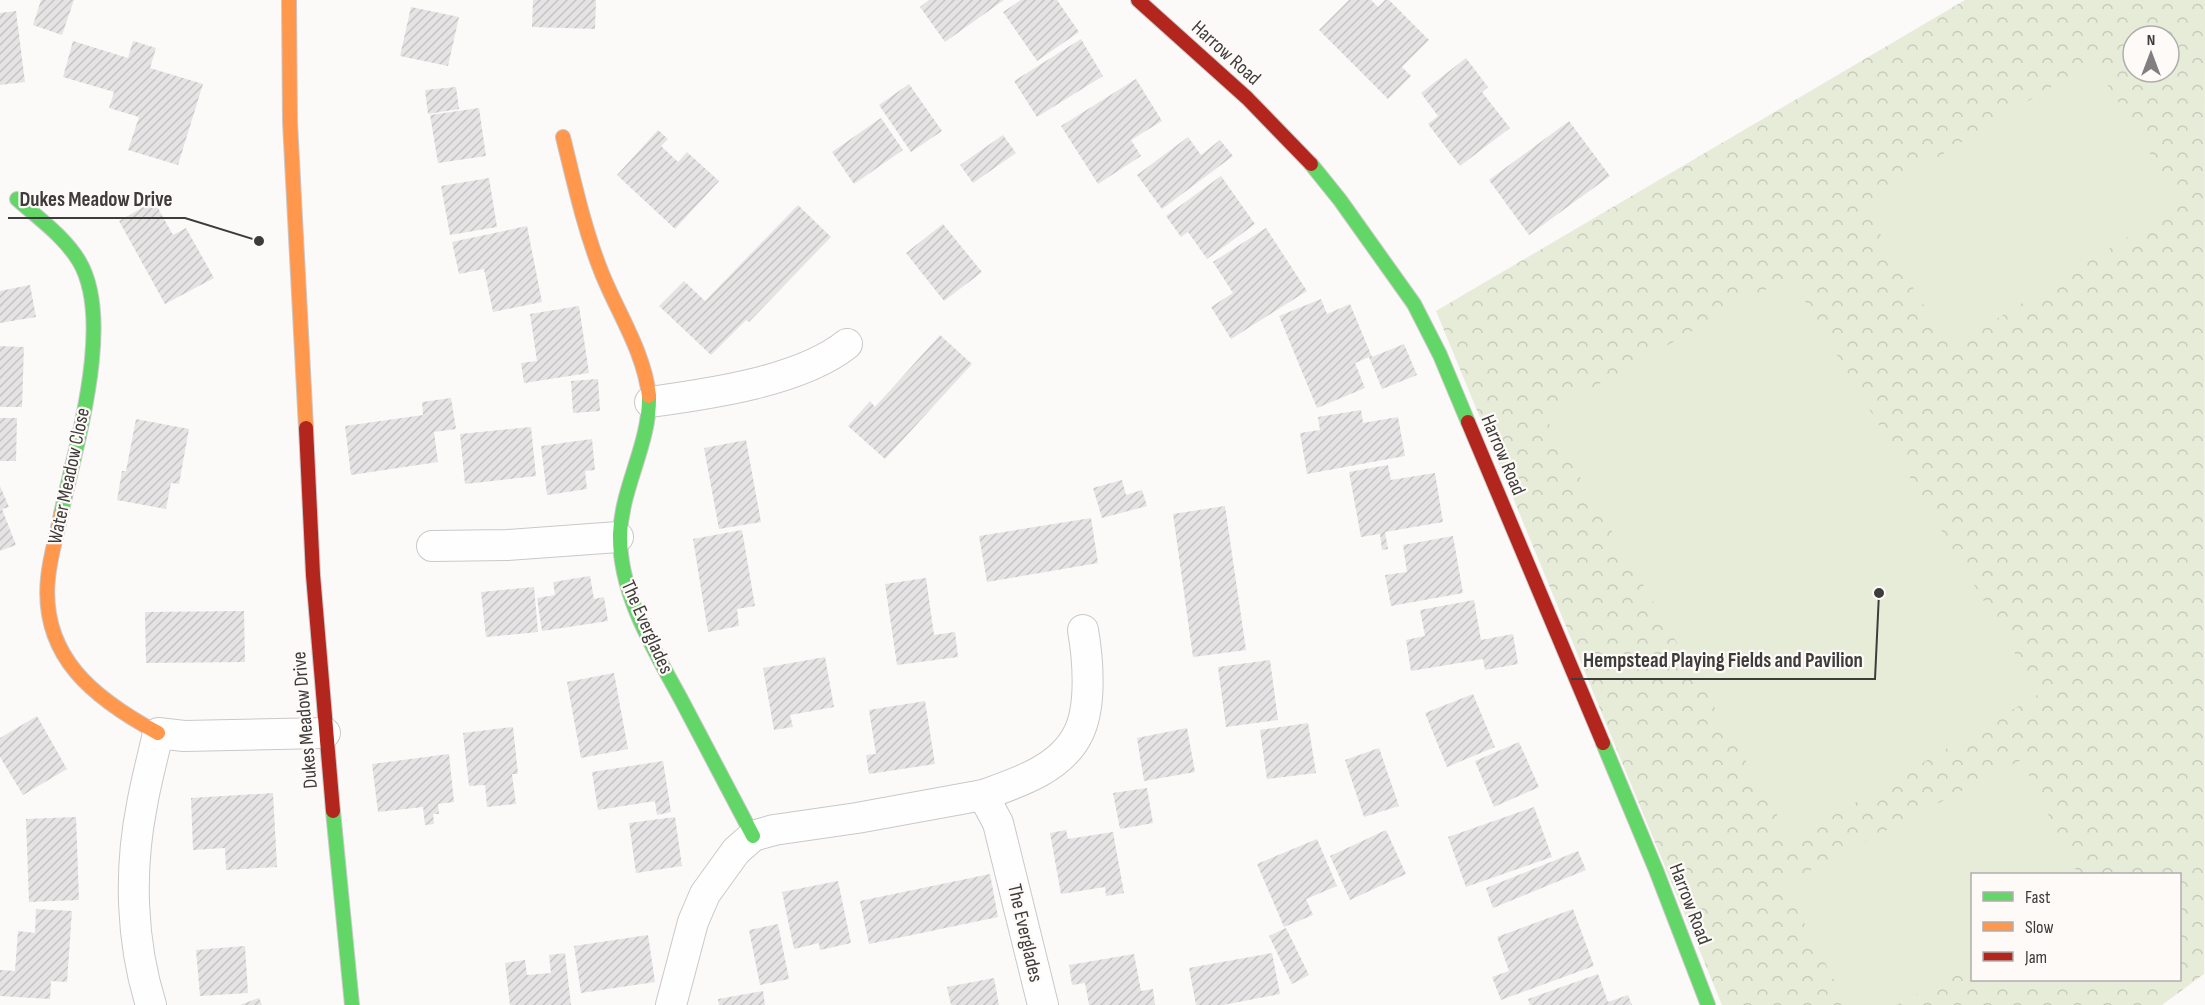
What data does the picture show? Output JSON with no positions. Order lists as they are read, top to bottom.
{
  "streets": {
    "street": [
      "Harrow Road",
      "Water Meadow Close",
      "The Everglades",
      "Dukes Meadow Drive"
    ]
  },
  "crossings": [
    ["Water Meadow Close", "Dukes Meadow Drive"]
  ],
  "places": ["Dukes Meadow Drive", "Hempstead Playing Fields and Pavilion"],
  "legend": ["Fast", "Slow", "Jam"],
  "north": "top"
}
